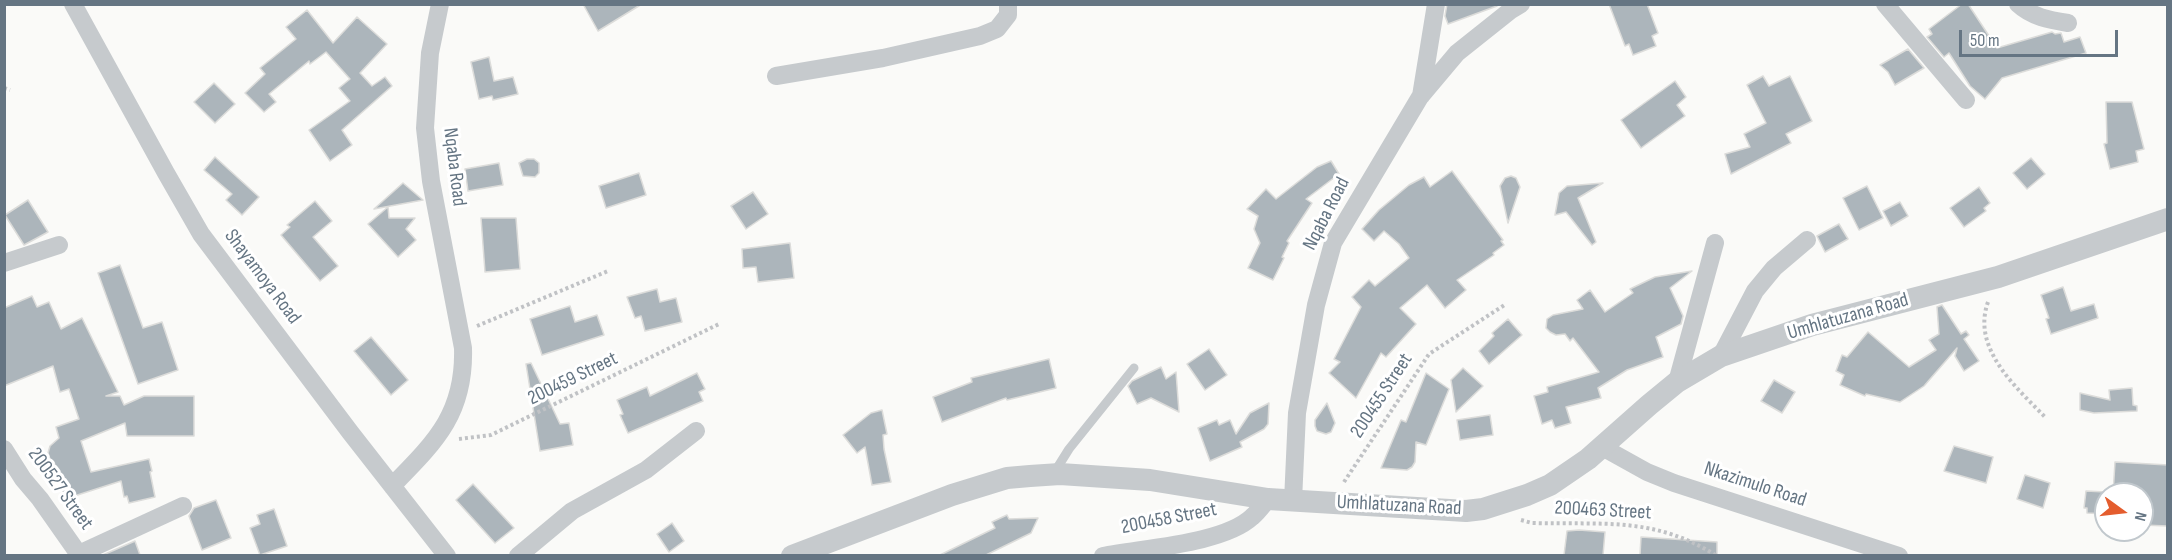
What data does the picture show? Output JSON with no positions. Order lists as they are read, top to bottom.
{
  "streets": {
    "street": [
      "Nqaba Road",
      "Shayamoya Road",
      "Umhlatuzana Road",
      "Nkazimulo Road",
      "200527 Street",
      "200458 Street"
    ],
    "path": ["200459 Street", "200455 Street", "200463 Street"]
  },
  "crossings": [
    ["Nqaba Road", "Shayamoya Road"],
    ["Nqaba Road", "Umhlatuzana Road"],
    ["Nqaba Road", "200459 Street"],
    ["Umhlatuzana Road", "200455 Street"],
    ["Umhlatuzana Road", "Nkazimulo Road"],
    ["Umhlatuzana Road", "200463 Street"],
    ["Umhlatuzana Road", "200458 Street"]
  ],
  "scale_bar": "50 m",
  "north": "right"
}
